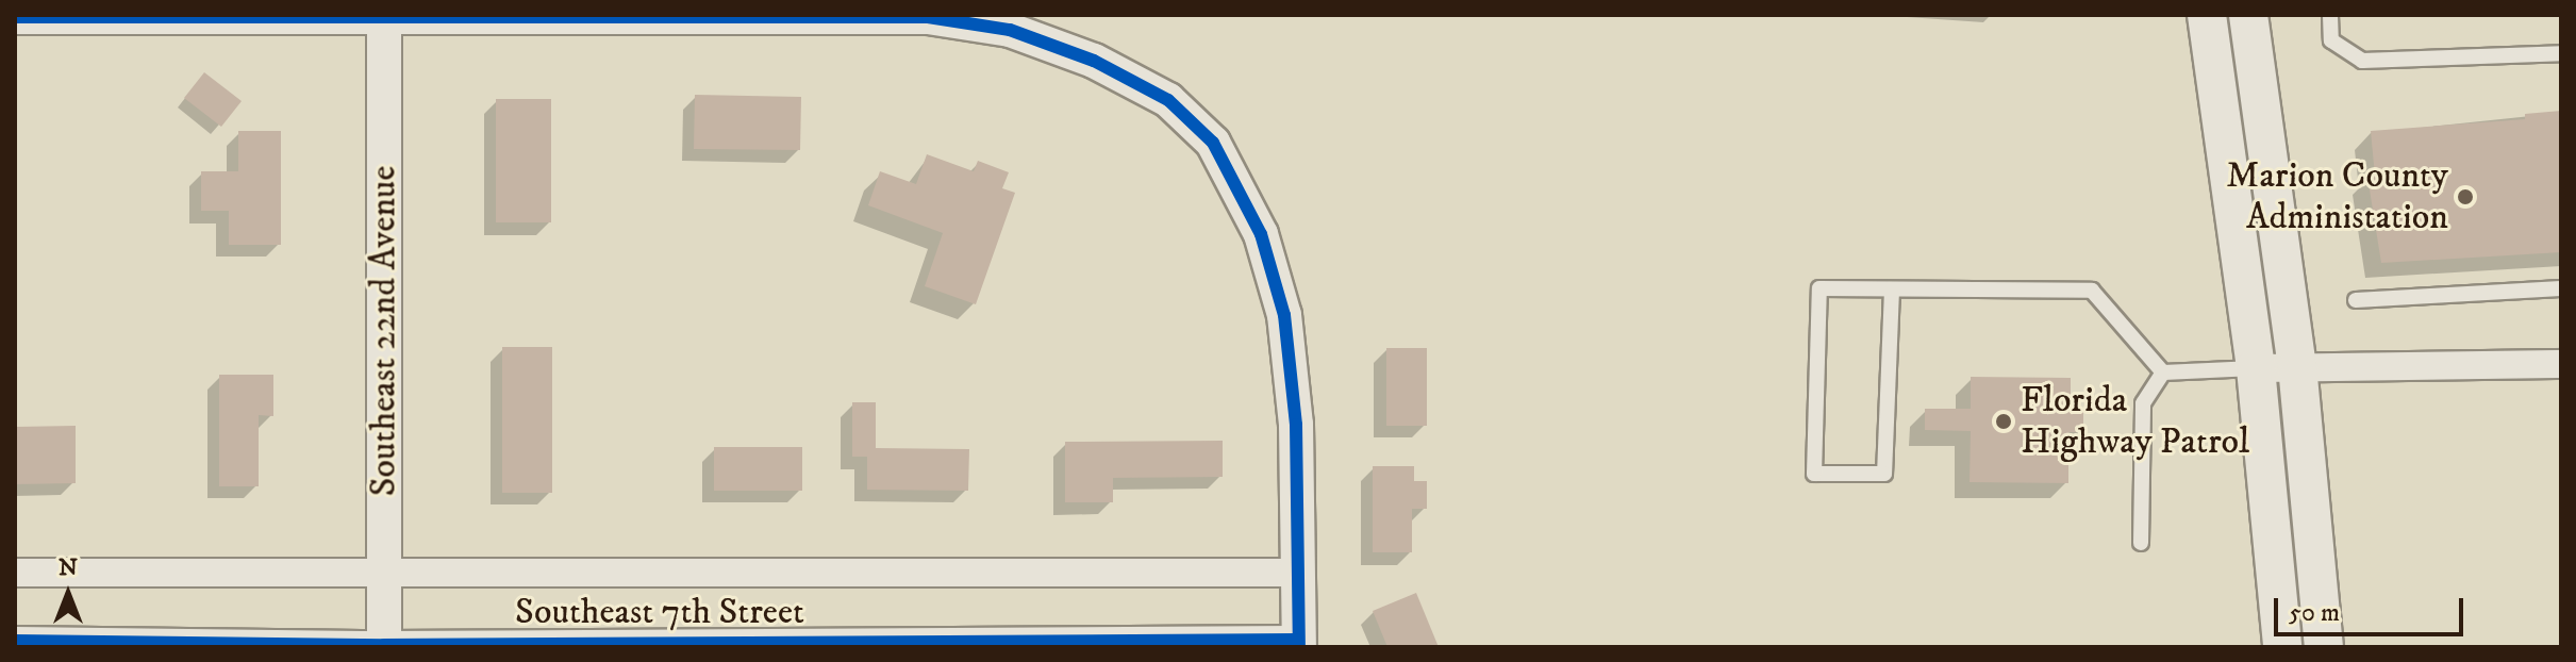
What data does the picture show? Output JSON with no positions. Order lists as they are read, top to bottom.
{
  "streets": {
    "street": ["Southeast 22nd Avenue", "Southeast 7th Street"]
  },
  "crossings": [
    ["Southeast 22nd Avenue", "Southeast 7th Street"]
  ],
  "places": ["Marion County Administation", "Florida Highway Patrol"],
  "scale_bar": "50 m",
  "north": "top"
}
